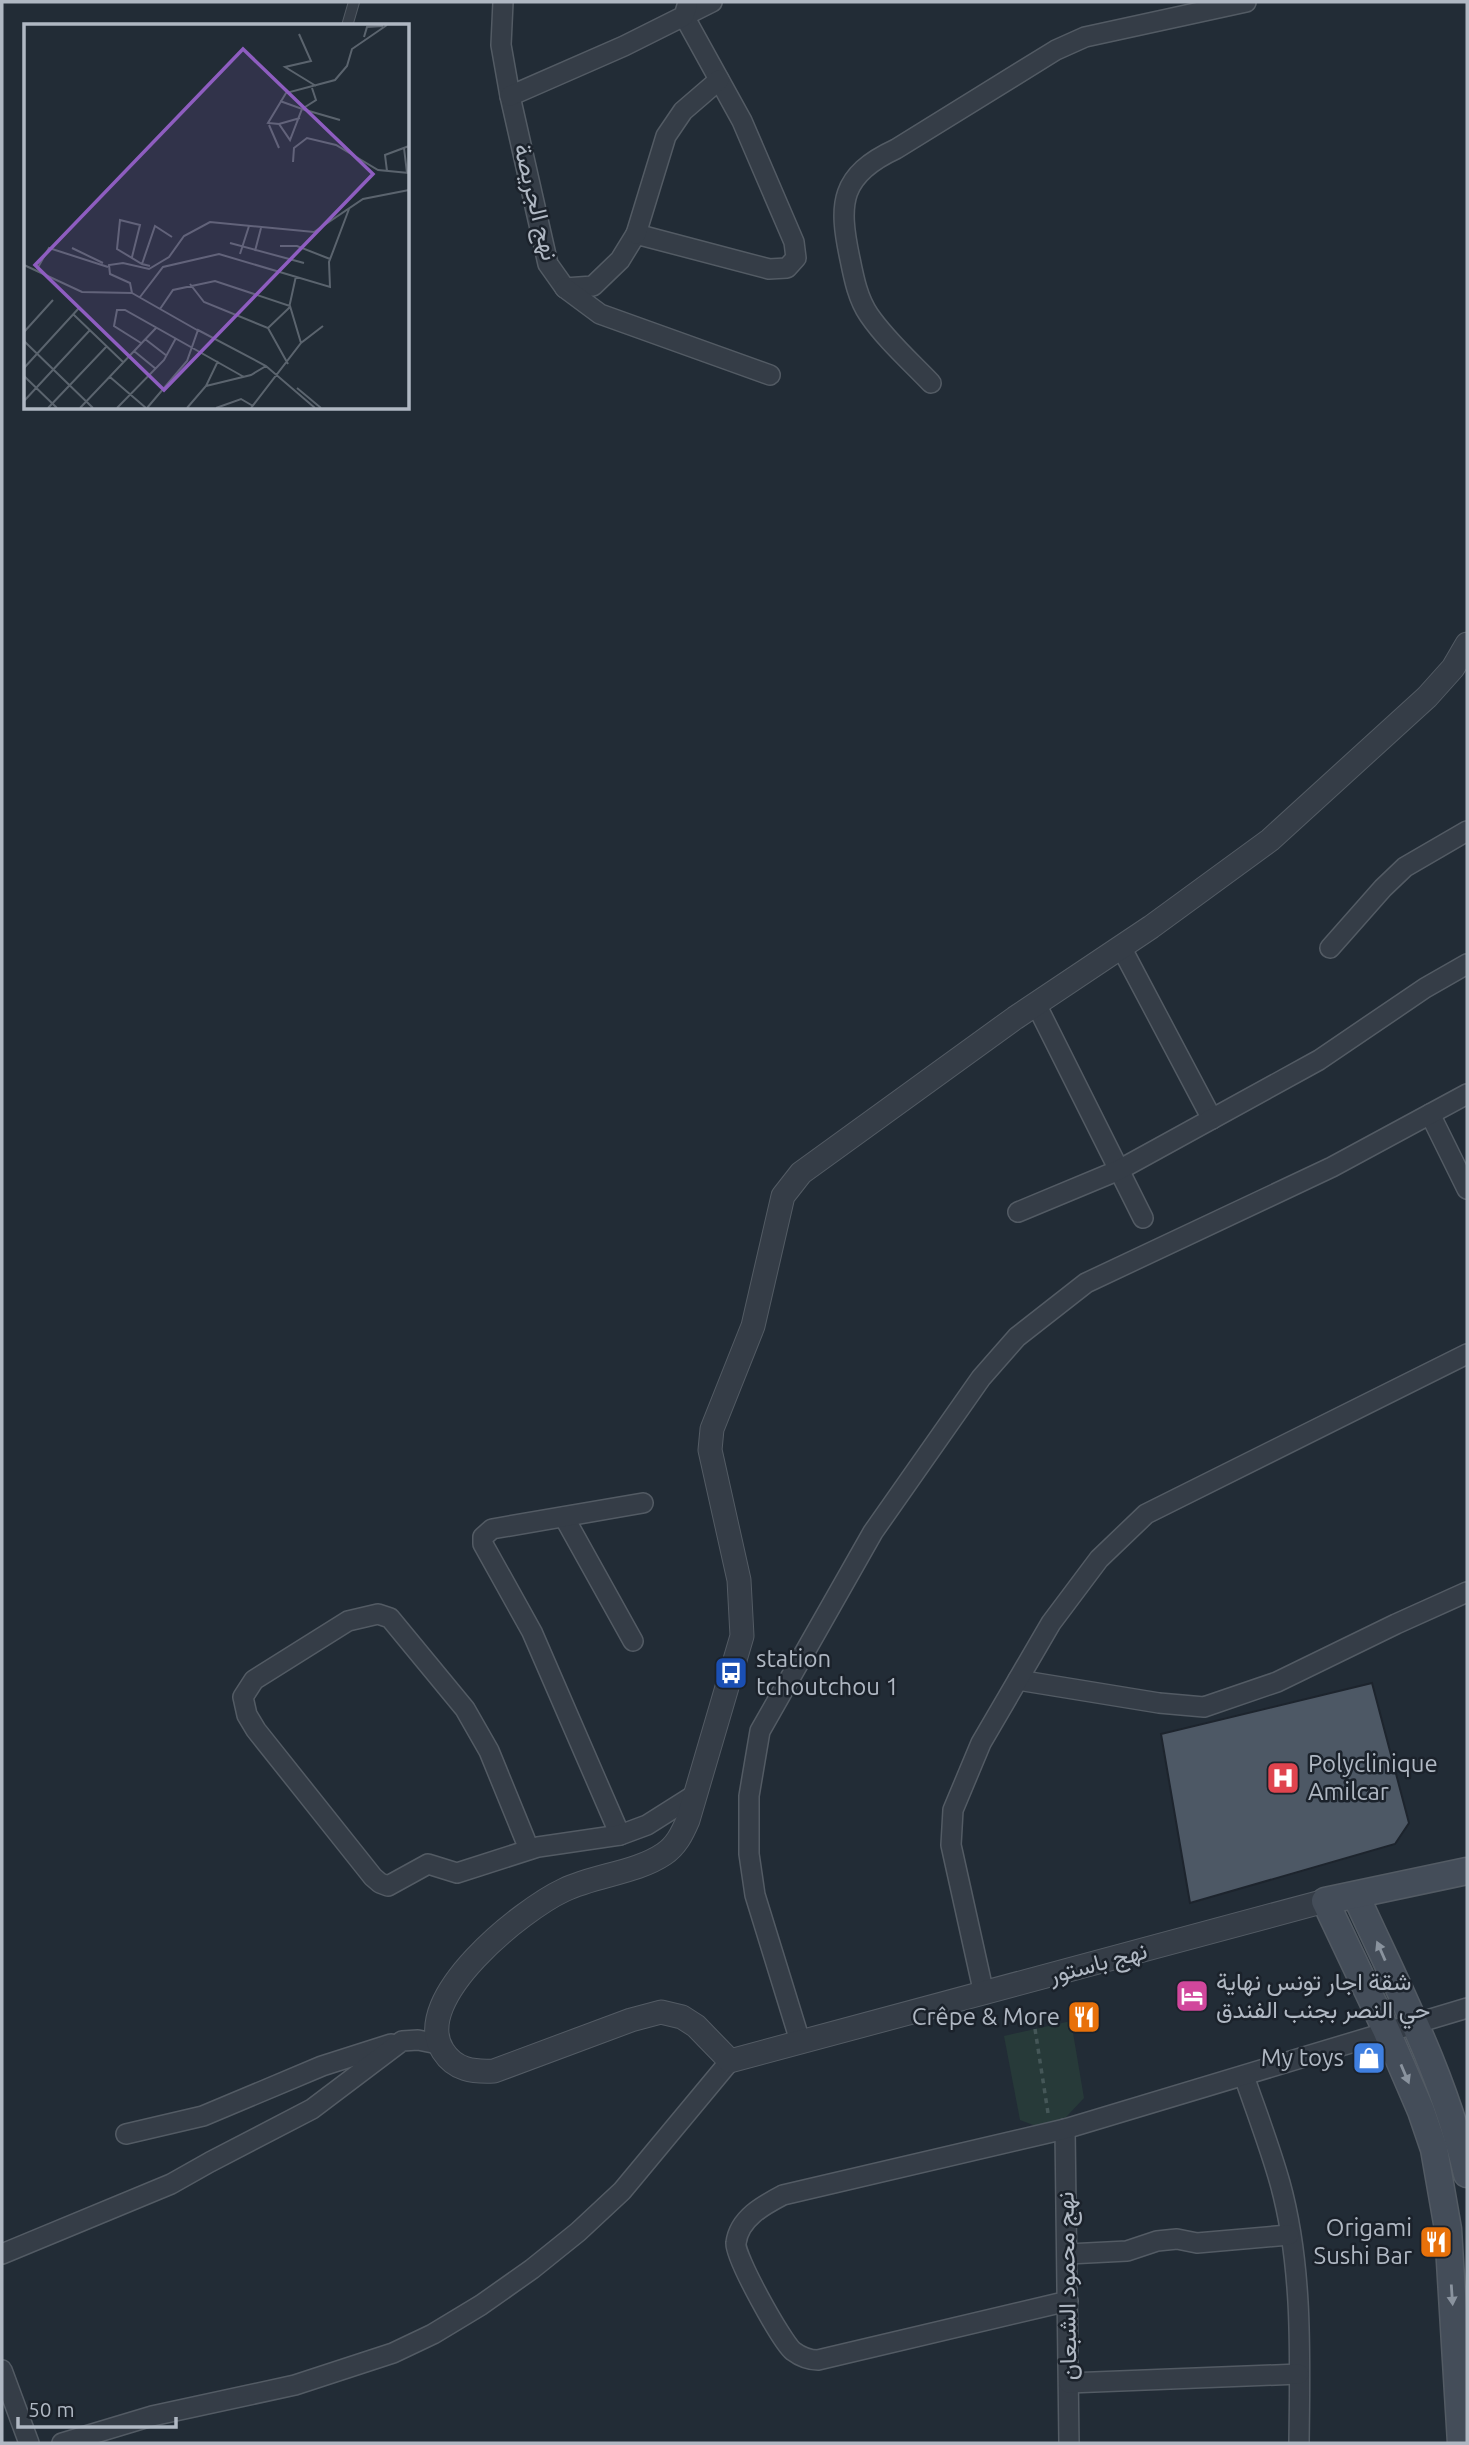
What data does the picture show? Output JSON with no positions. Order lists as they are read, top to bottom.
{
  "streets": {
    "main road": ["نهج باستور"],
    "street": ["نهج الجريصة", "نهج محمود الشبعان"]
  },
  "places": {
    "bus stop": ["station tchoutchou 1"],
    "hospital": ["Polyclinique Amilcar"],
    "hotel": ["شقة اجار تونس نهاية حي النصر بجنب الفندق"],
    "restaurant": ["Crêpe & More", "Origami Sushi Bar"],
    "shop": ["My toys"]
  },
  "scale_bar": "50 m"
}
